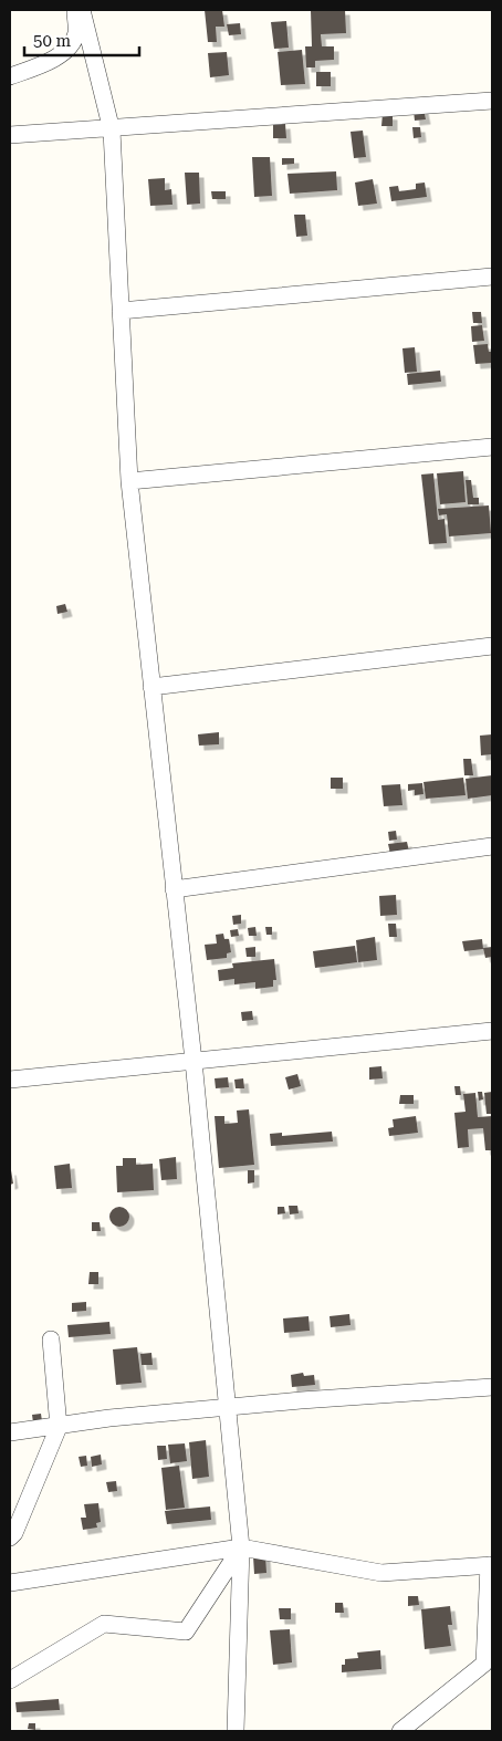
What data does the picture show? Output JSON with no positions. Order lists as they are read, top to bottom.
{
  "scale_bar": "50 m"
}
